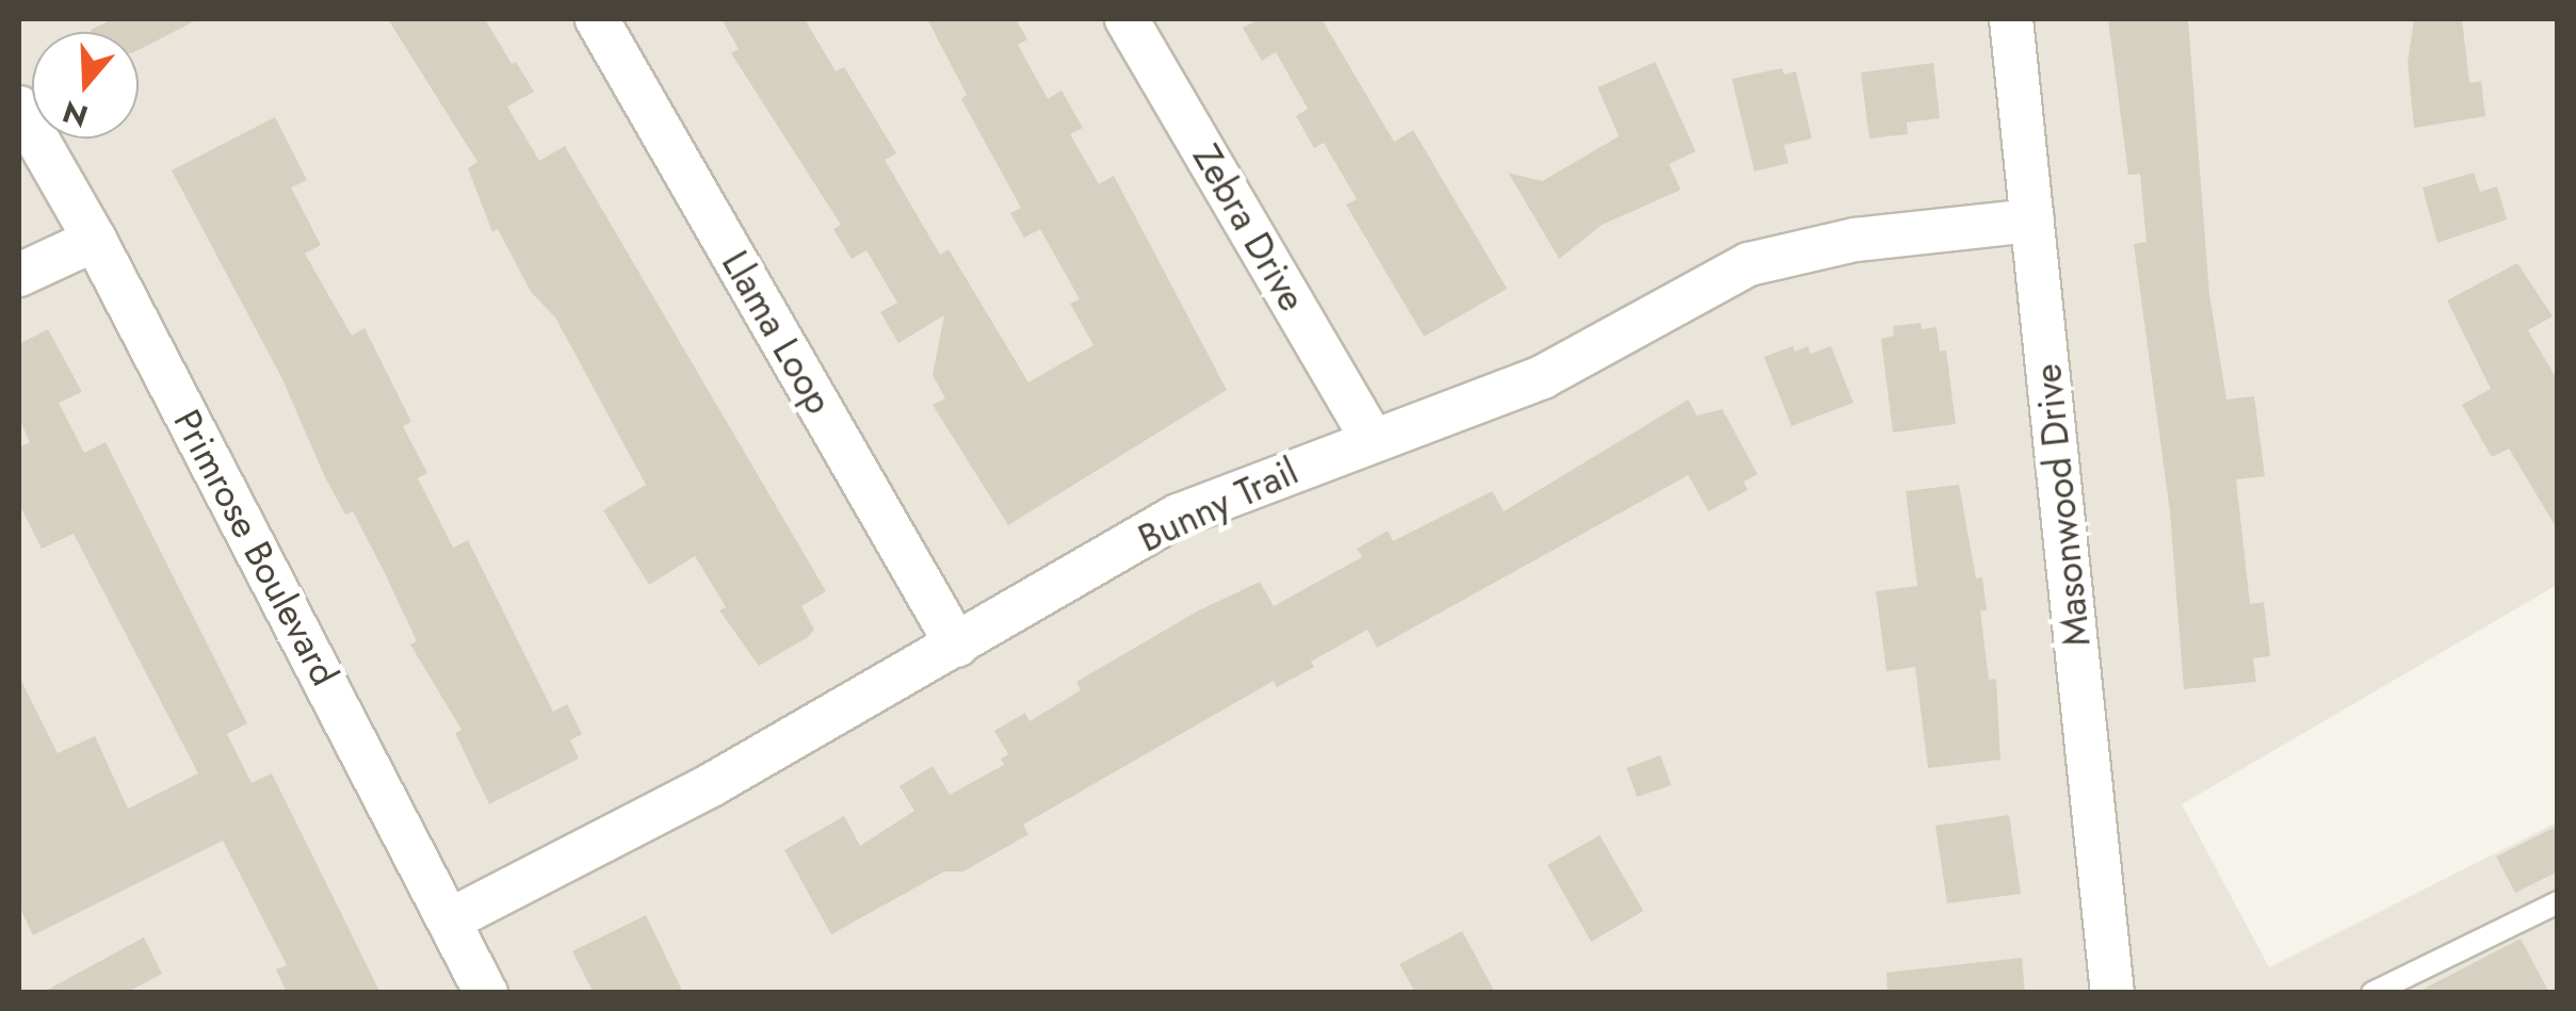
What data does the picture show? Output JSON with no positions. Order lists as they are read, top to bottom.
{
  "streets": {
    "street": [
      "Zebra Drive",
      "Llama Loop",
      "Bunny Trail",
      "Masonwood Drive",
      "Primrose Boulevard"
    ]
  },
  "crossings": [
    ["Zebra Drive", "Bunny Trail"],
    ["Llama Loop", "Bunny Trail"],
    ["Bunny Trail", "Masonwood Drive"],
    ["Bunny Trail", "Primrose Boulevard"]
  ],
  "north": "bottom"
}
